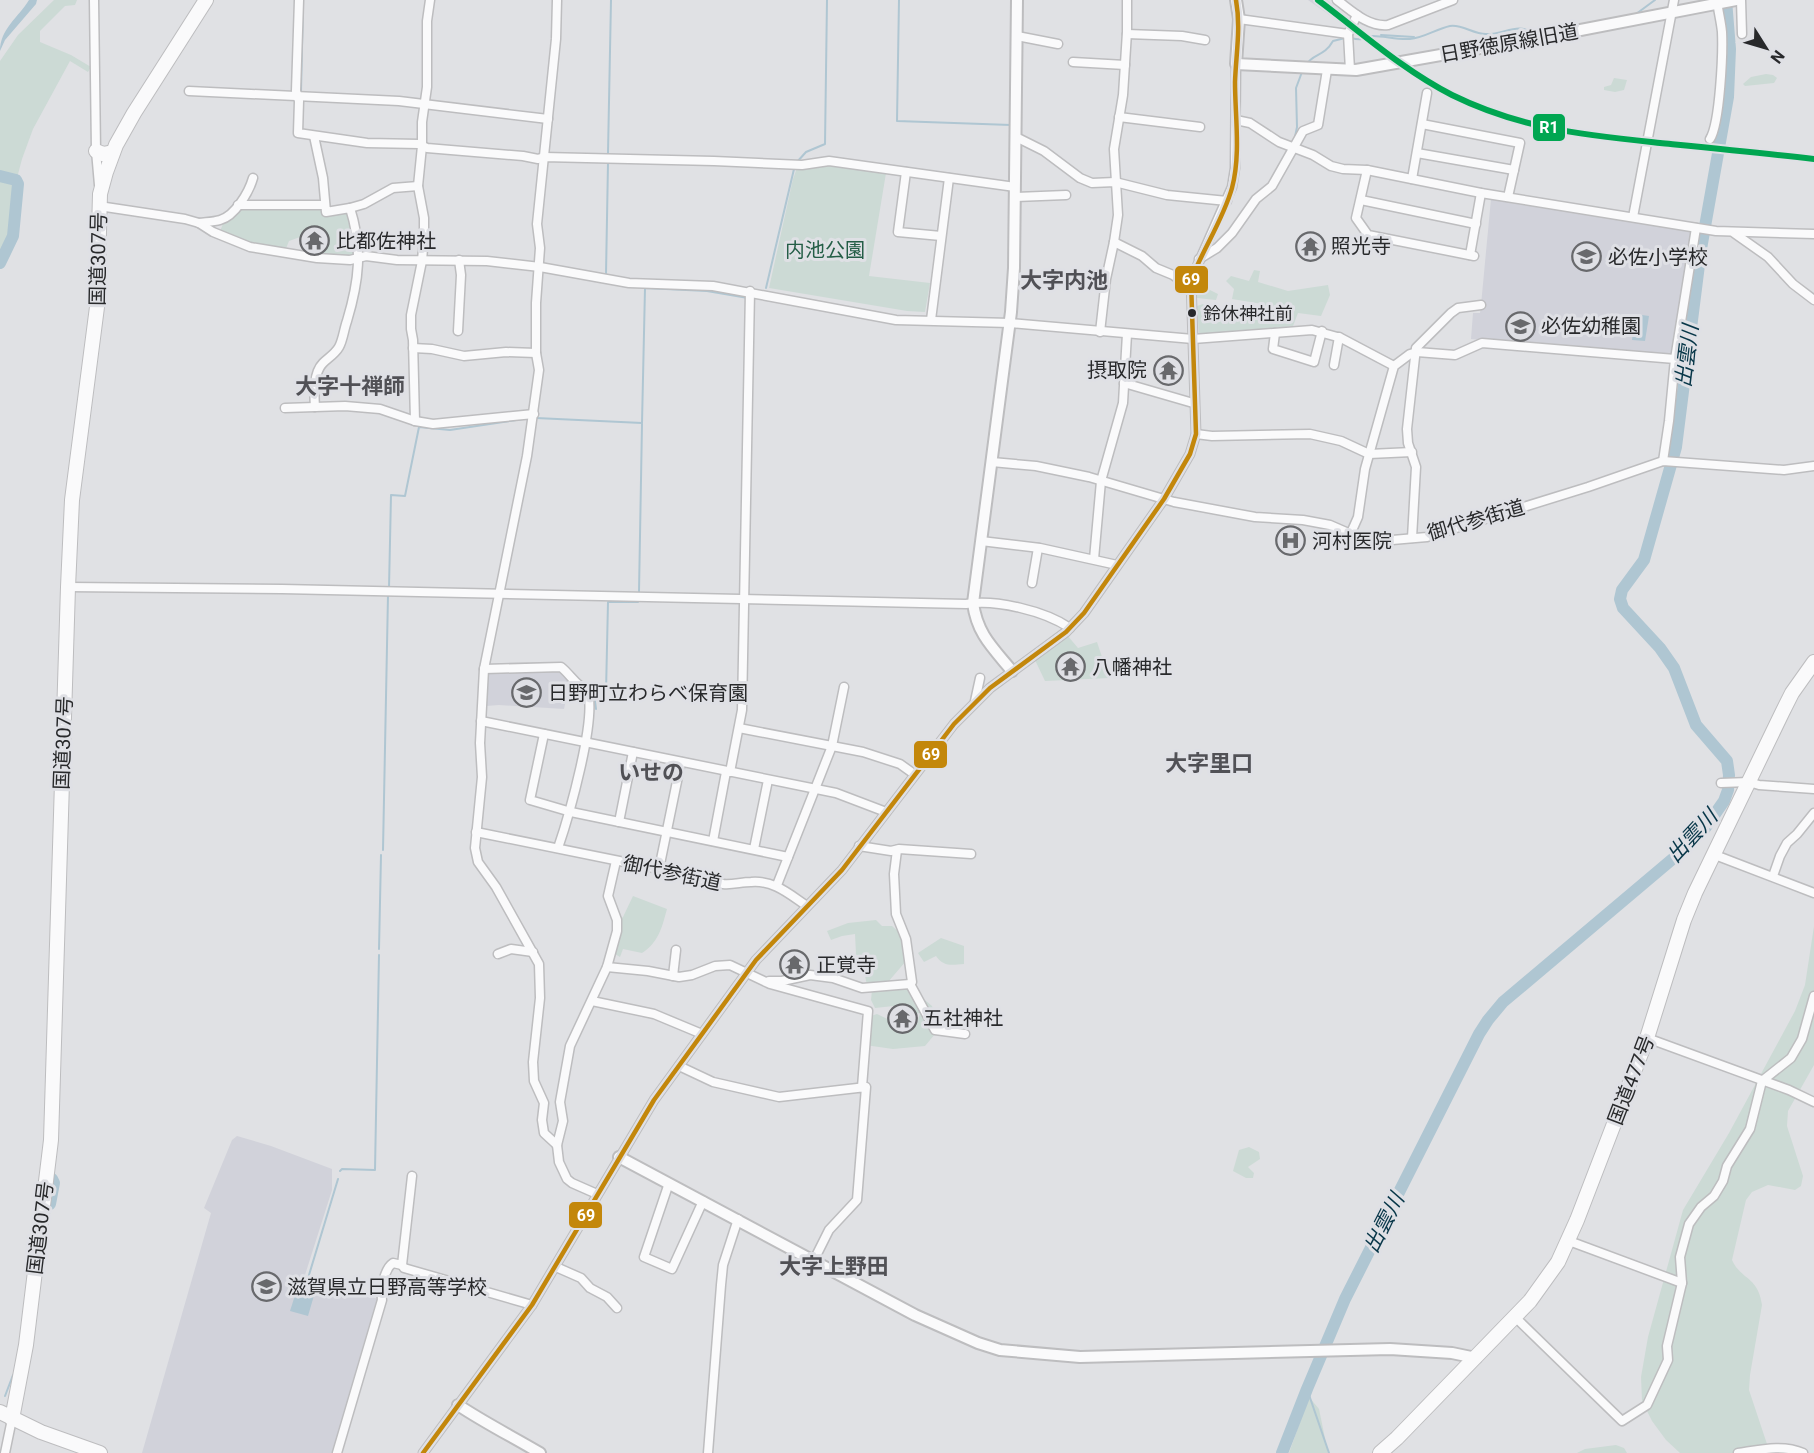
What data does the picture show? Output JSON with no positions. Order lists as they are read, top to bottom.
{
  "streets": {
    "highway": ["国道307号", "国道477号"],
    "street": ["日野徳原線旧道", "御代参街道"]
  },
  "districts": [
    "大字内池",
    "大字十禅師",
    "大字里口",
    "いせの",
    "大字上野田"
  ],
  "water": ["出雲川"],
  "parks": ["内池公園"],
  "places": {
    "temple": [
      "比都佐神社",
      "照光寺",
      "摂取院",
      "八幡神社",
      "正覚寺",
      "五社神社"
    ],
    "school or university": [
      "必佐小学校",
      "必佐幼稚園",
      "日野町立わらべ保育園",
      "滋賀県立日野高等学校"
    ],
    "other": ["鈴休神社前"],
    "hospital": ["河村医院"]
  },
  "lines": ["transit line R1", "transit line 69"],
  "north": "bottom right"
}
